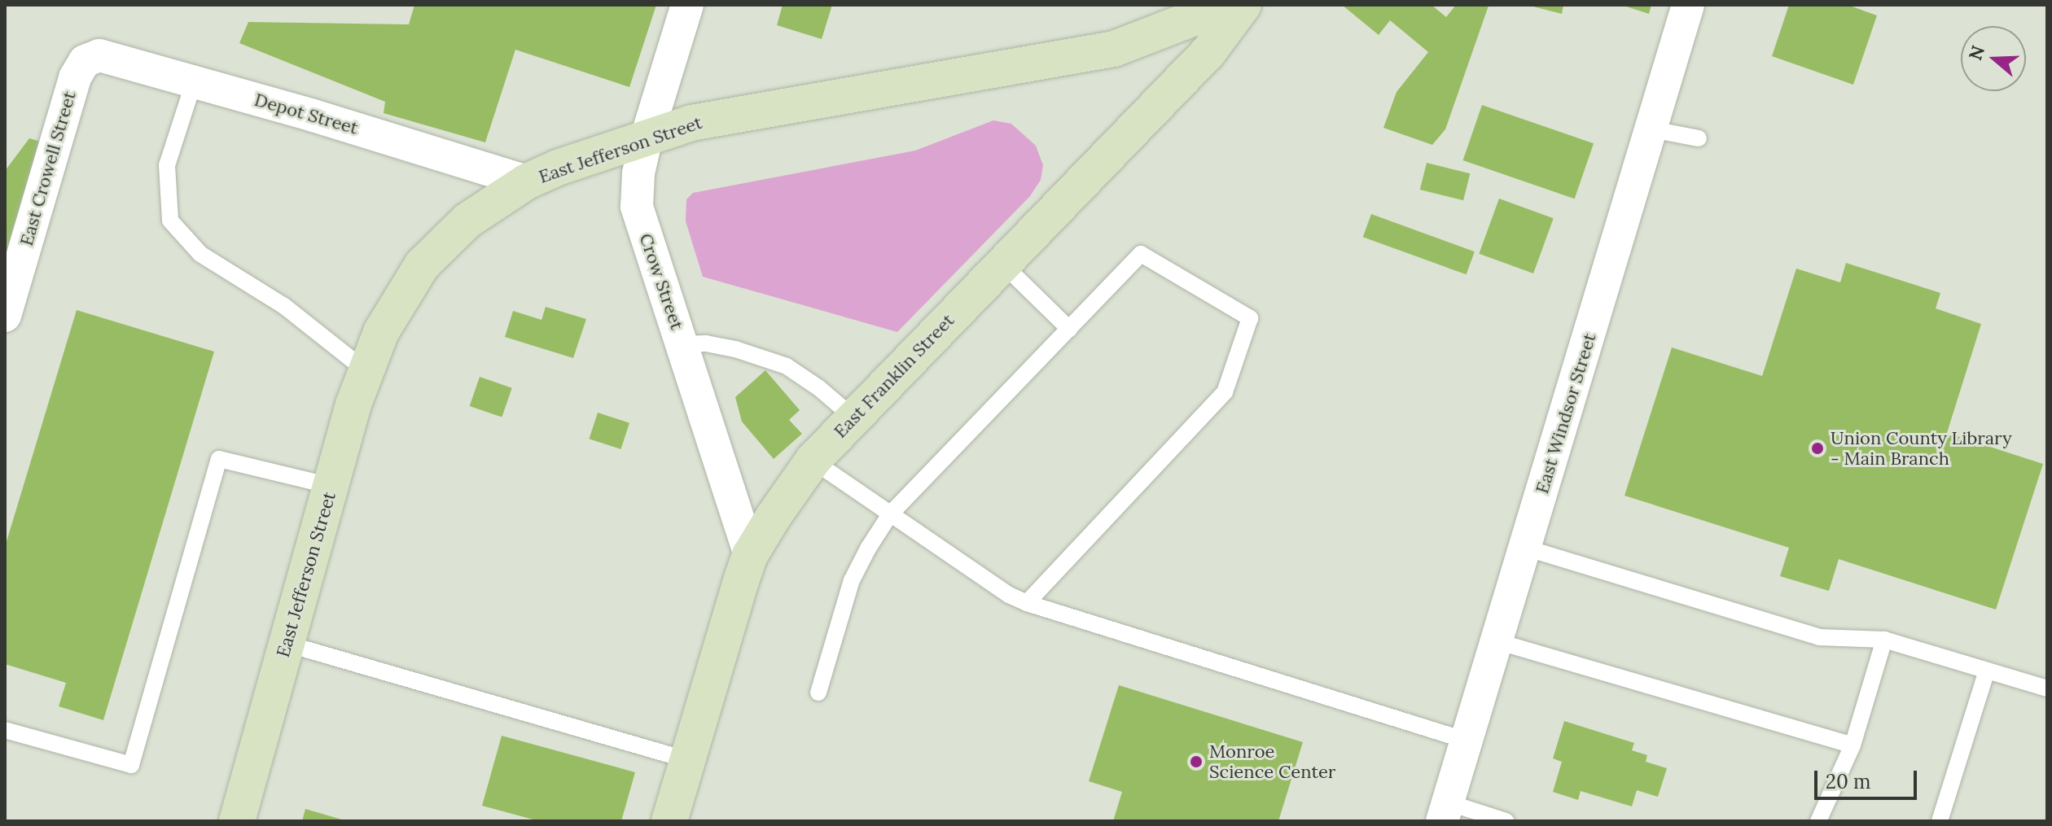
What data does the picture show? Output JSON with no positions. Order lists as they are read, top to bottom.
{
  "streets": {
    "main road": ["East Jefferson Street", "East Franklin Street"],
    "street": [
      "Depot Street",
      "East Crowell Street",
      "Crow Street",
      "East Windsor Street"
    ]
  },
  "crossings": [
    ["Depot Street", "East Jefferson Street"],
    ["Depot Street", "East Crowell Street"],
    ["East Jefferson Street", "Crow Street"],
    ["Crow Street", "East Franklin Street"]
  ],
  "places": ["Union County Library - Main Branch", "Monroe Science Center"],
  "scale_bar": "20 m",
  "north": "left"
}
